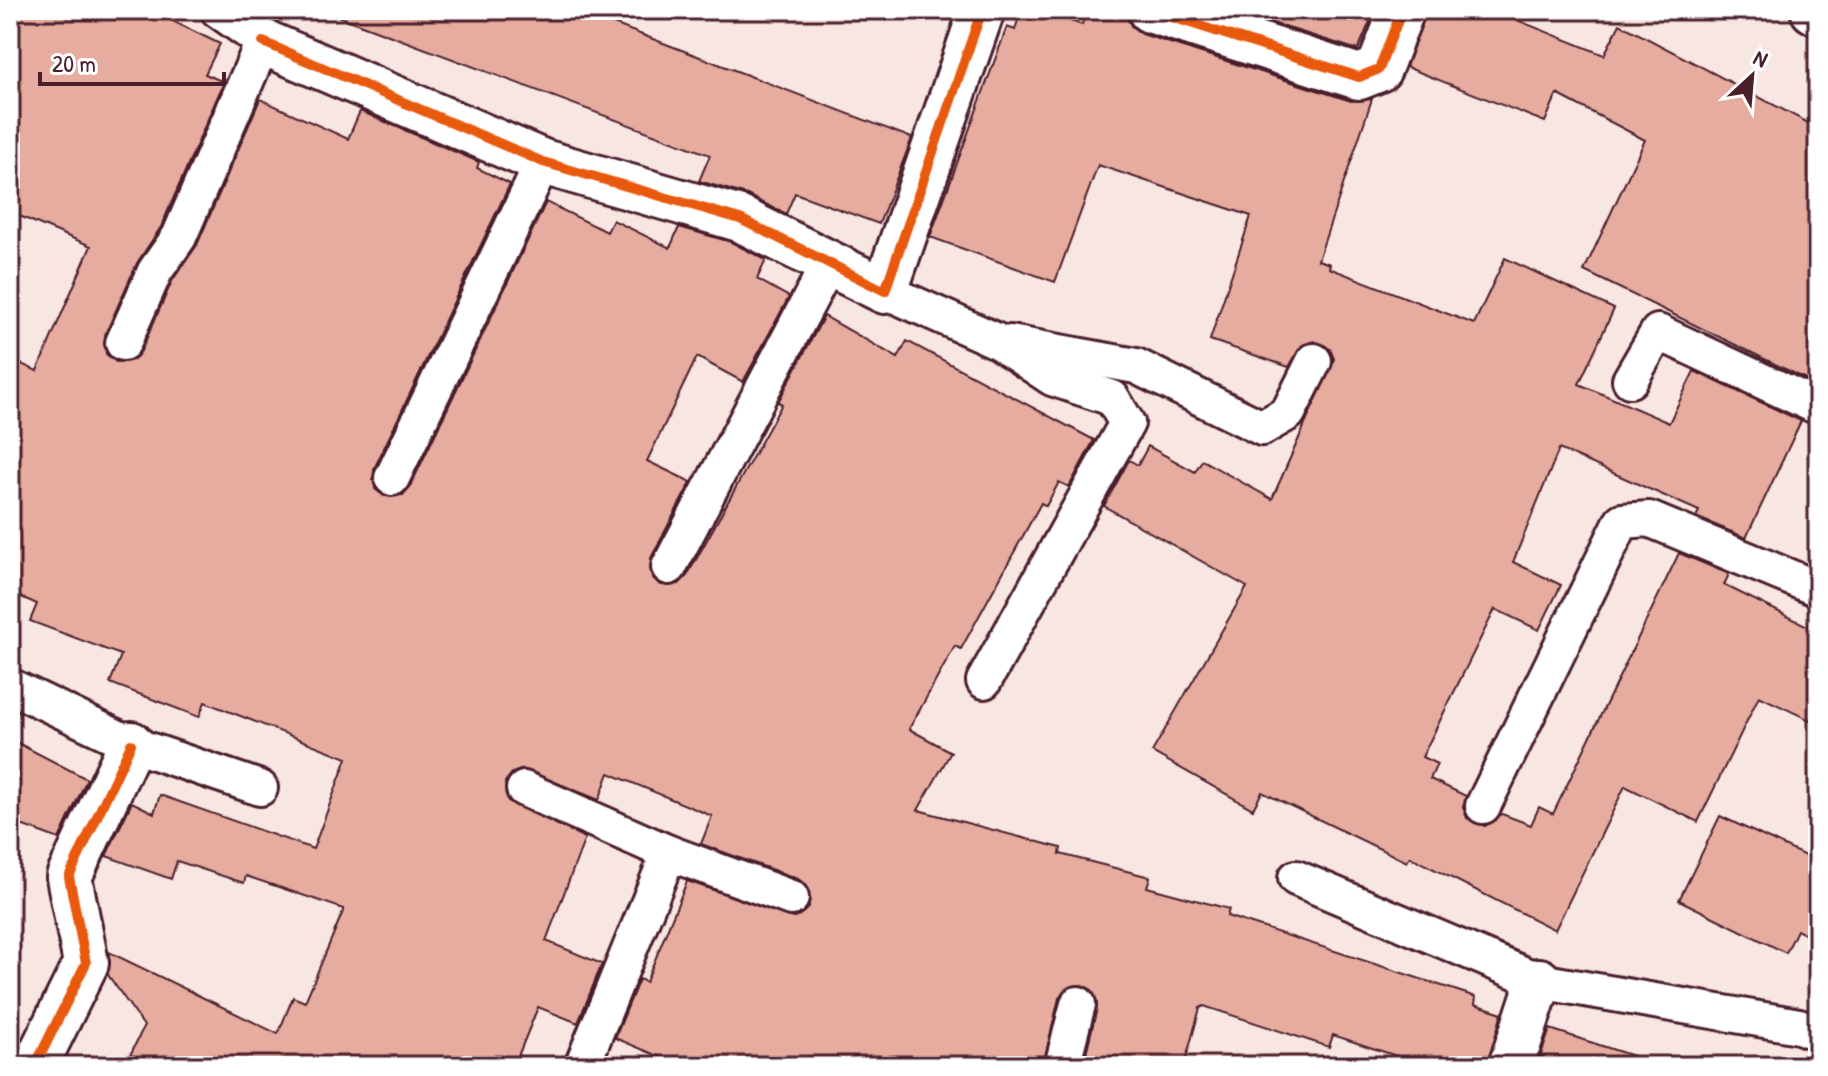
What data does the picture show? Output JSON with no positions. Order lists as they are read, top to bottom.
{
  "scale_bar": "20 m",
  "north": "top right"
}
